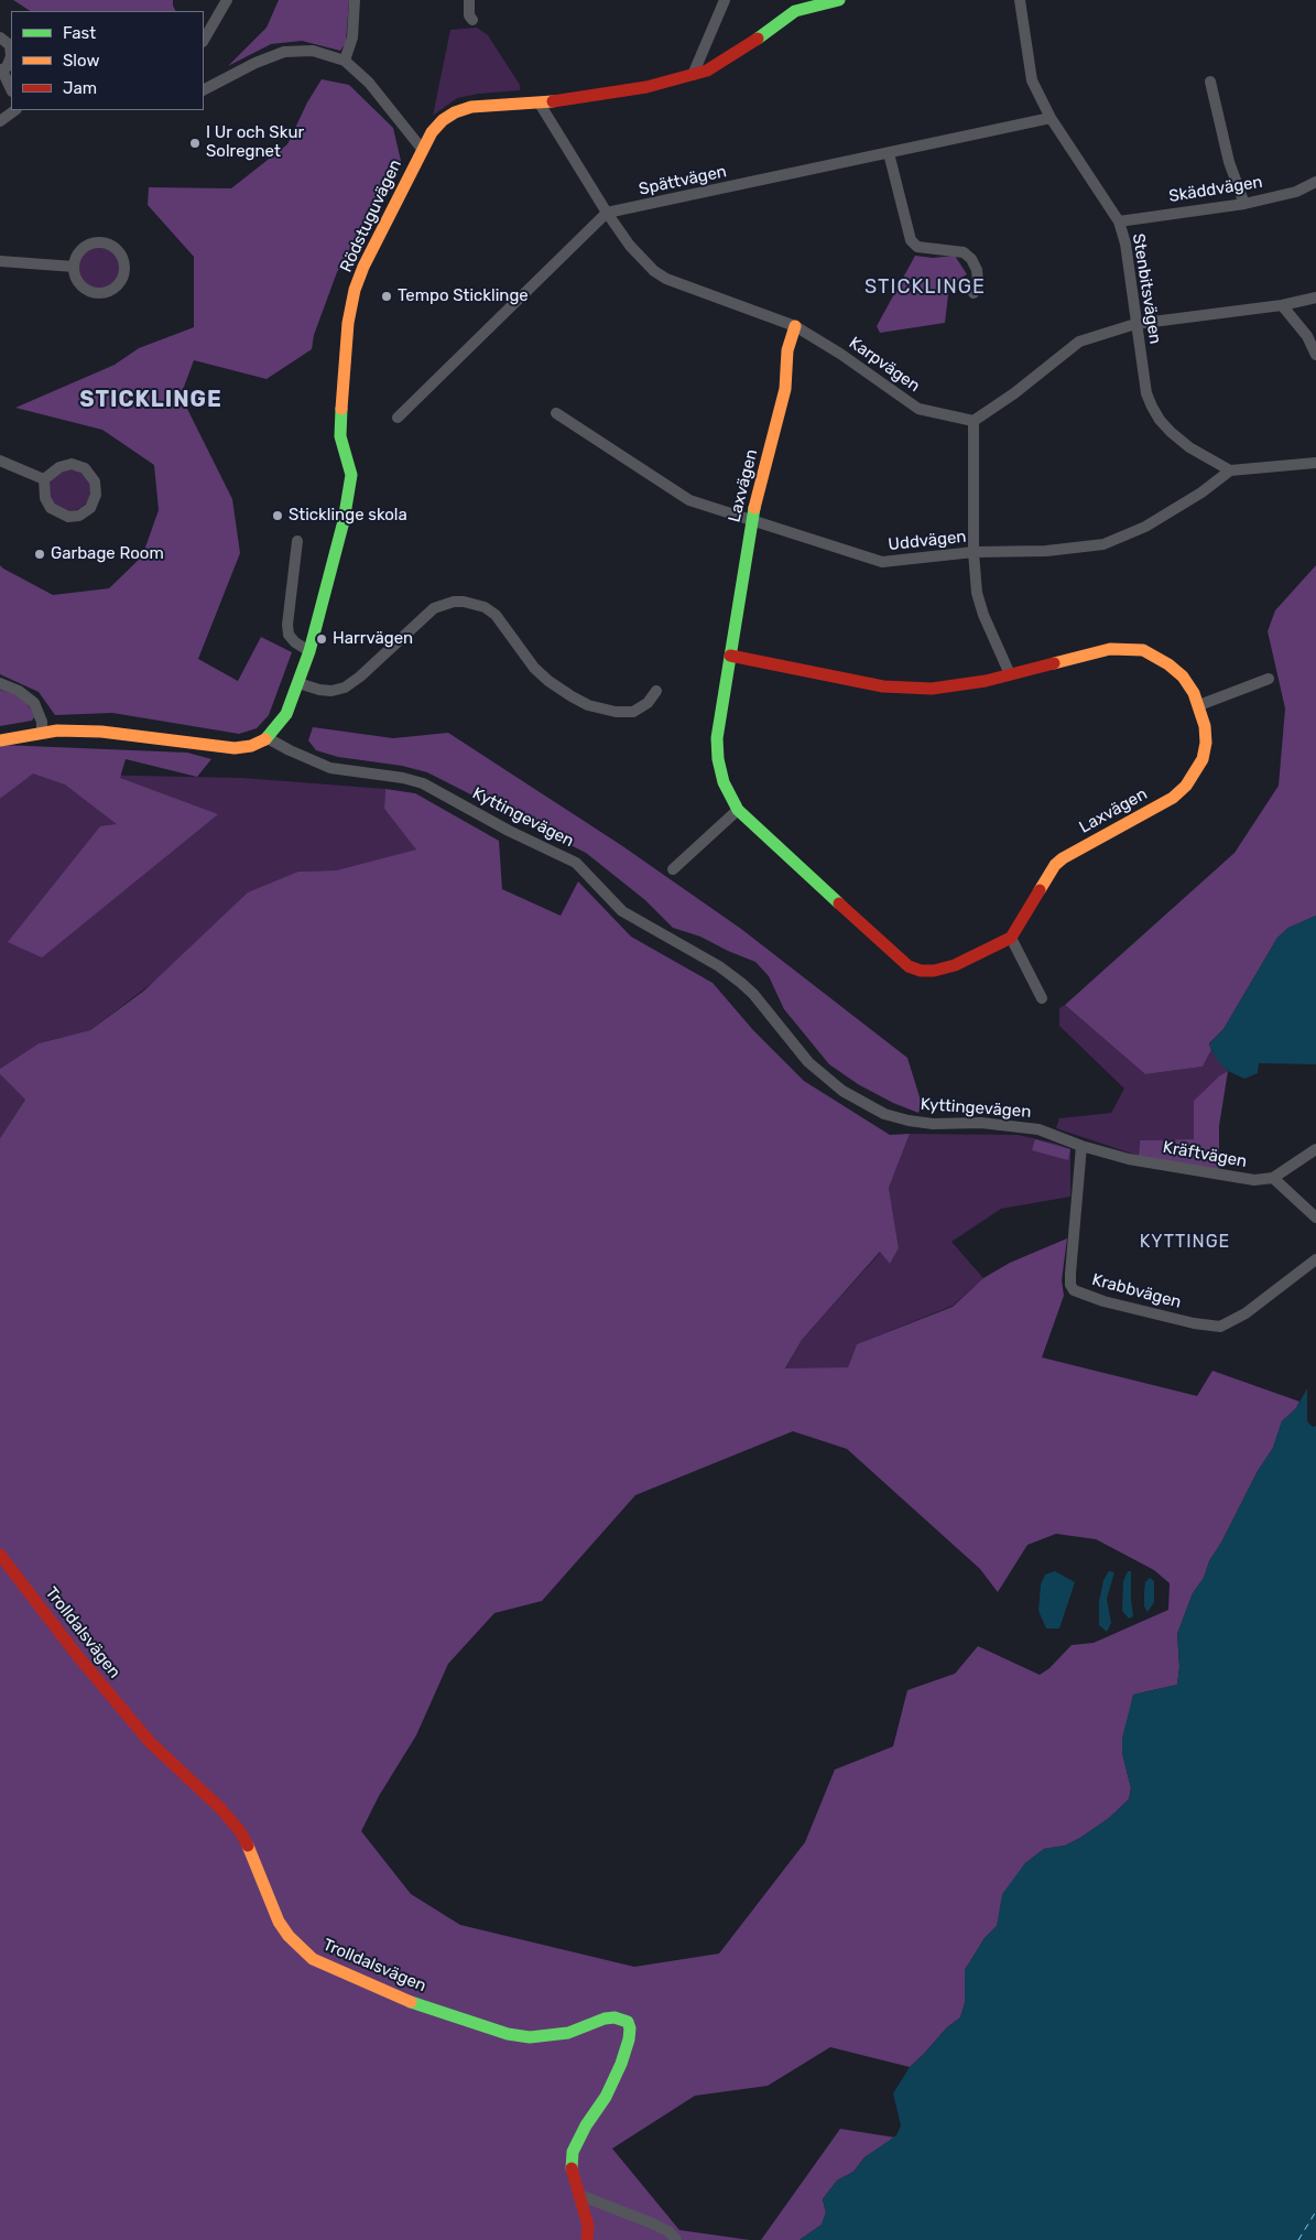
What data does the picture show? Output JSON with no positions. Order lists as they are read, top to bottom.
{
  "streets": {
    "street": [
      "Spättvägen",
      "Skäddvägen",
      "Rödstuguvägen",
      "Stenbitsvägen",
      "Karpvägen",
      "Laxvägen",
      "Uddvägen",
      "Kyttingevägen",
      "Kräftvägen",
      "Krabbvägen",
      "Trolldalsvägen"
    ]
  },
  "crossings": [
    ["Spättvägen", "Stenbitsvägen"],
    ["Spättvägen", "Karpvägen"],
    ["Skäddvägen", "Stenbitsvägen"],
    ["Rödstuguvägen", "Karpvägen"],
    ["Rödstuguvägen", "Kyttingevägen"],
    ["Stenbitsvägen", "Uddvägen"],
    ["Karpvägen", "Laxvägen"],
    ["Laxvägen", "Uddvägen"],
    ["Kyttingevägen", "Kräftvägen"],
    ["Kyttingevägen", "Krabbvägen"],
    ["Kräftvägen", "Krabbvägen"]
  ],
  "districts": ["STICKLINGE", "STICKLINGE", "KYTTINGE"],
  "places": [
    "I Ur och Skur Solregnet",
    "Tempo Sticklinge",
    "Sticklinge skola",
    "Garbage Room",
    "Harrvägen"
  ],
  "legend": ["Fast", "Slow", "Jam"]
}
